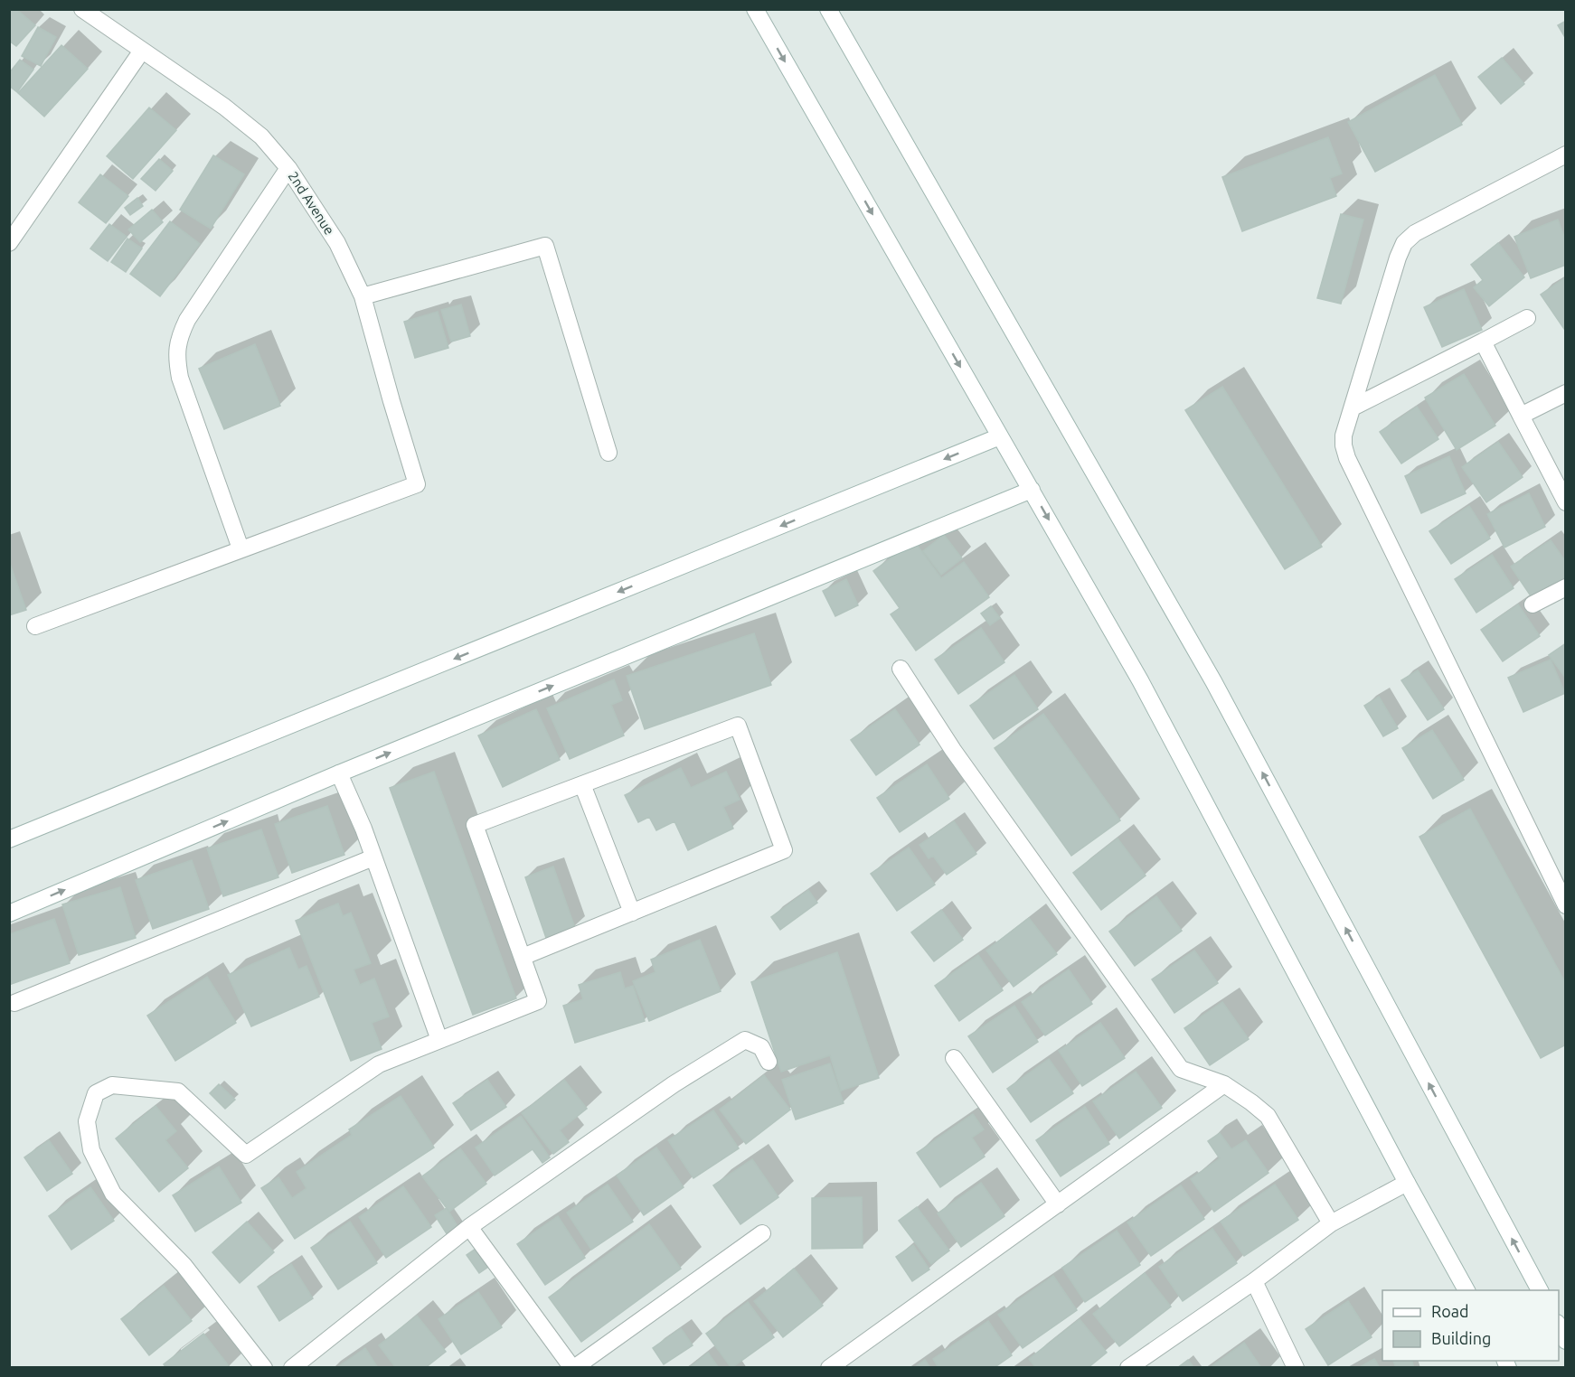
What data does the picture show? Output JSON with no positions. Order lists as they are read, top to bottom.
{
  "streets": {
    "street": ["2nd Avenue"]
  },
  "legend": ["Road", "Building"]
}
